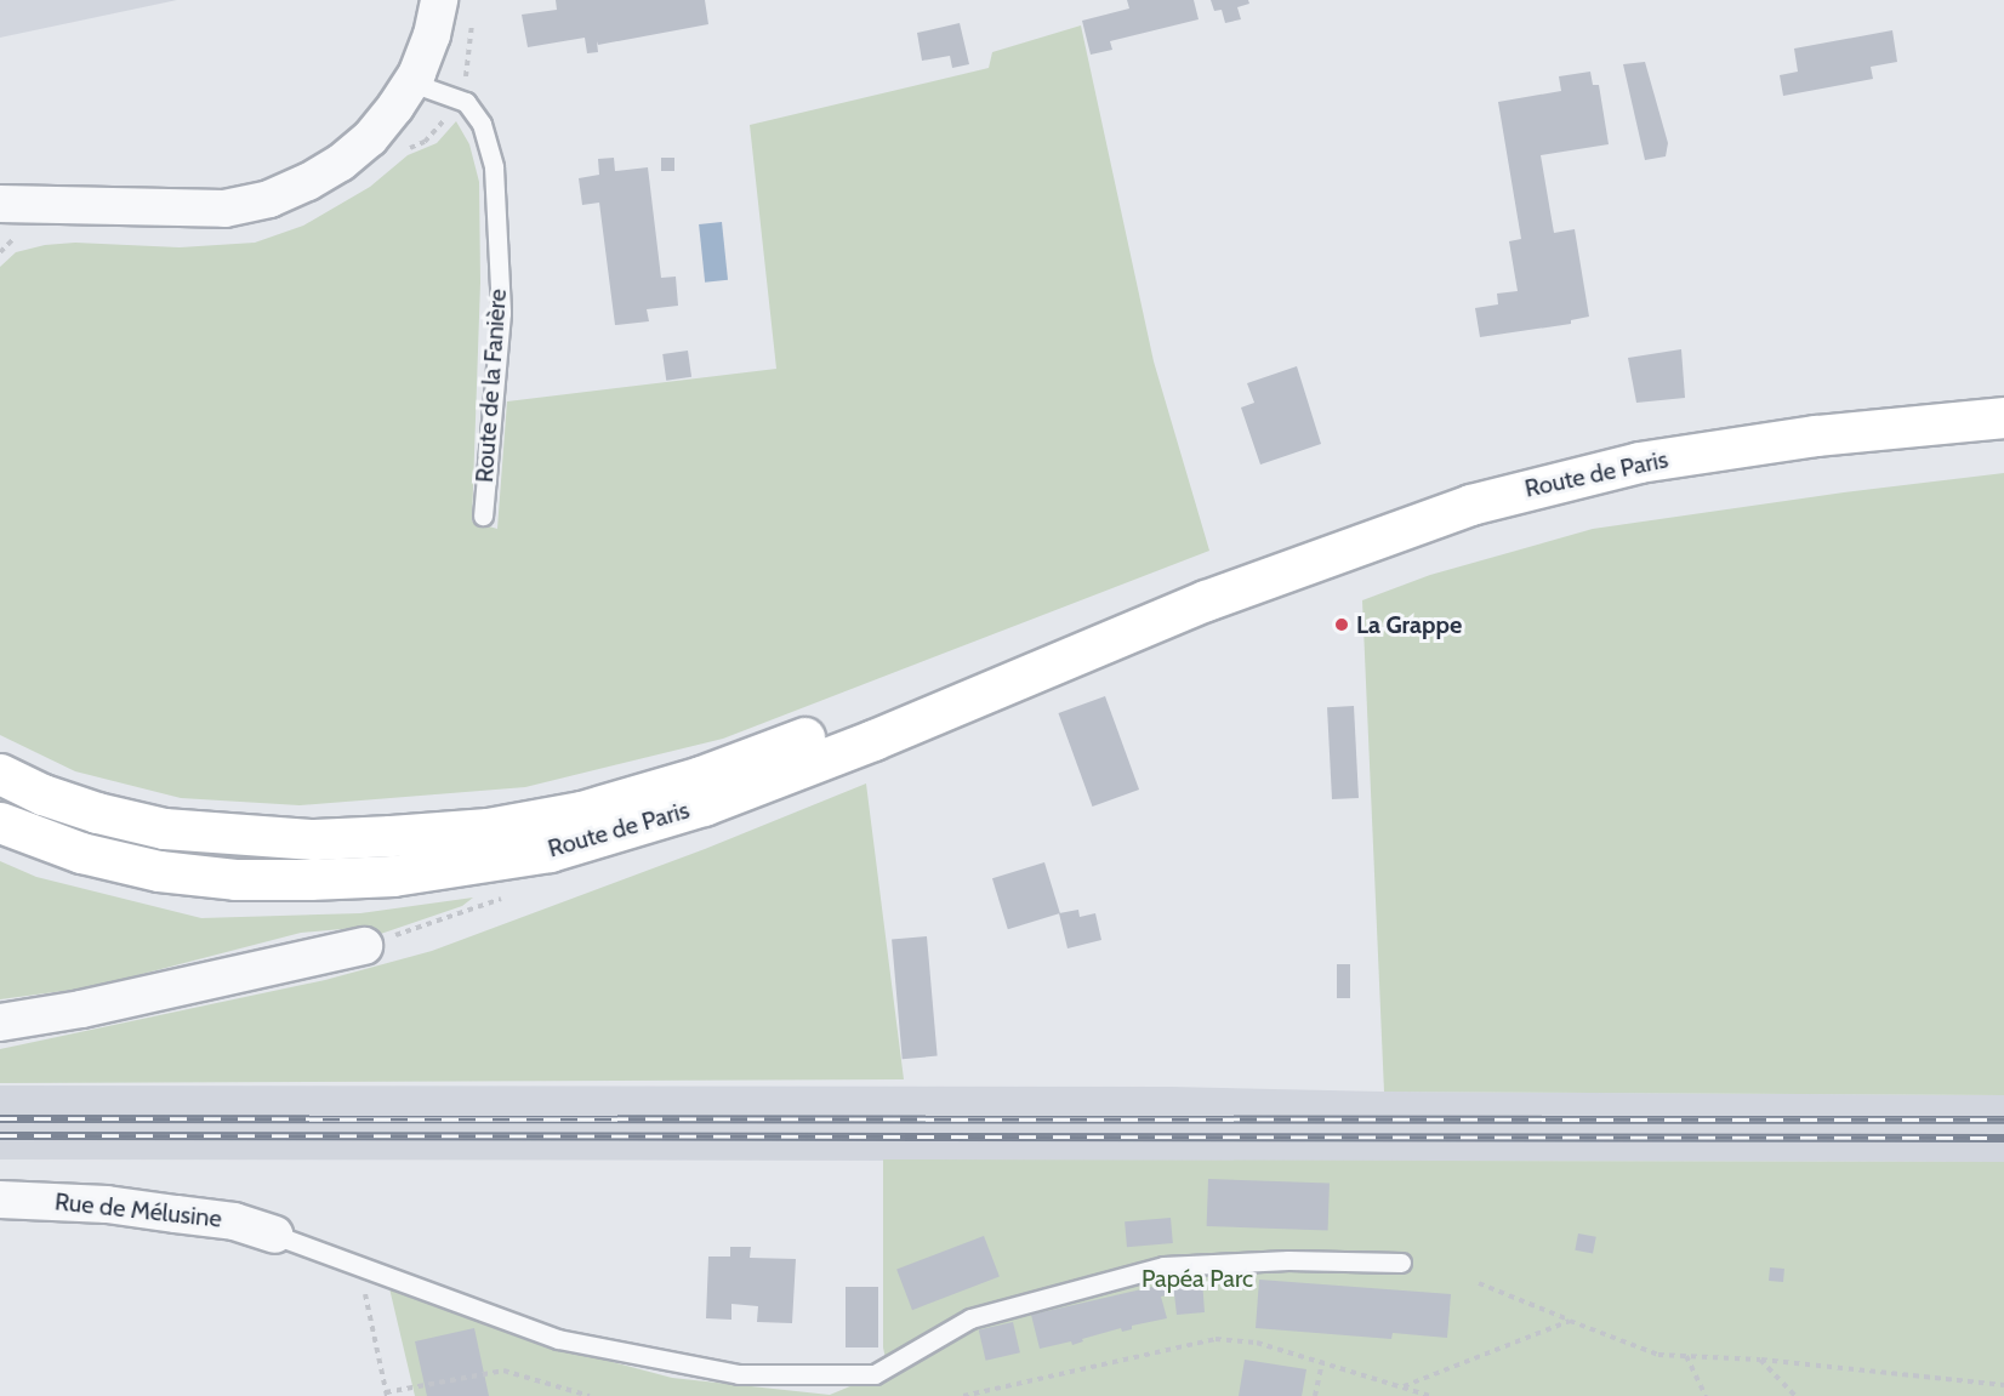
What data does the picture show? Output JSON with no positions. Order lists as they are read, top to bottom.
{
  "streets": {
    "main road": ["Route de Paris"],
    "street": ["Rue de Mélusine"],
    "lane": ["Route de la Fanière"]
  },
  "parks": ["Papéa Parc"],
  "places": ["La Grappe"]
}
